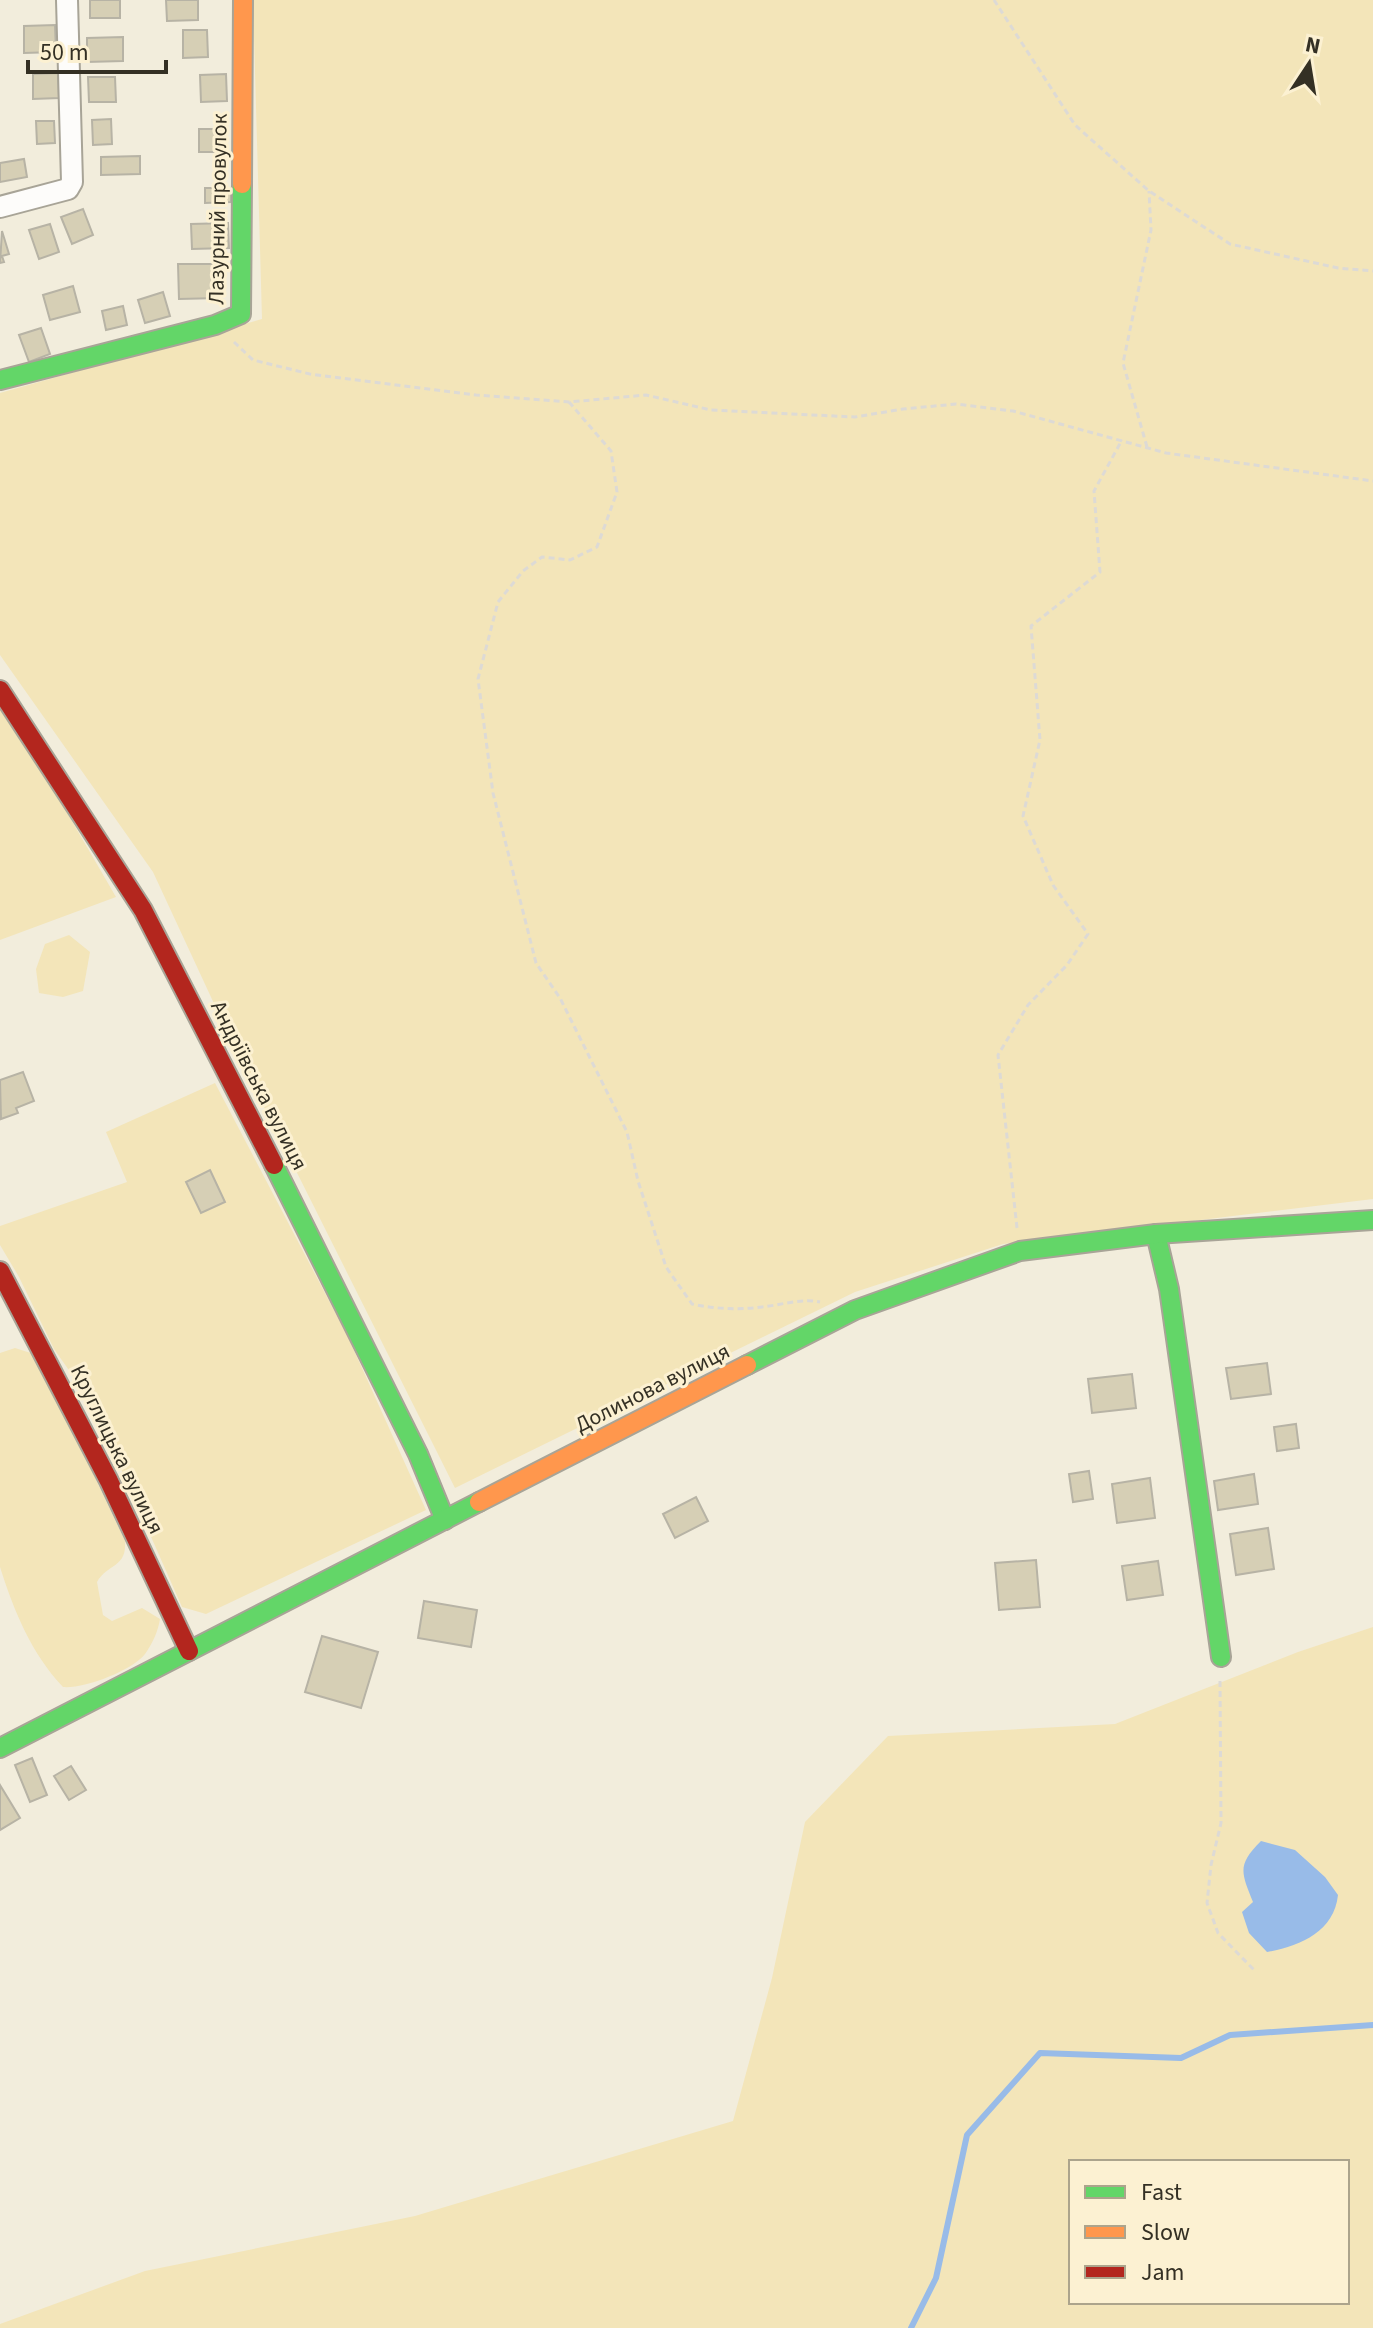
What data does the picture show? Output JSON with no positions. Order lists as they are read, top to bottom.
{
  "streets": {
    "street": [
      "Лазурний провулок",
      "Андріївська вулиця",
      "Долинова вулиця",
      "Круглицька вулиця"
    ]
  },
  "crossings": [
    ["Андріївська вулиця", "Долинова вулиця"],
    ["Долинова вулиця", "Круглицька вулиця"]
  ],
  "legend": ["Fast", "Slow", "Jam"],
  "scale_bar": "50 m",
  "north": "top"
}
